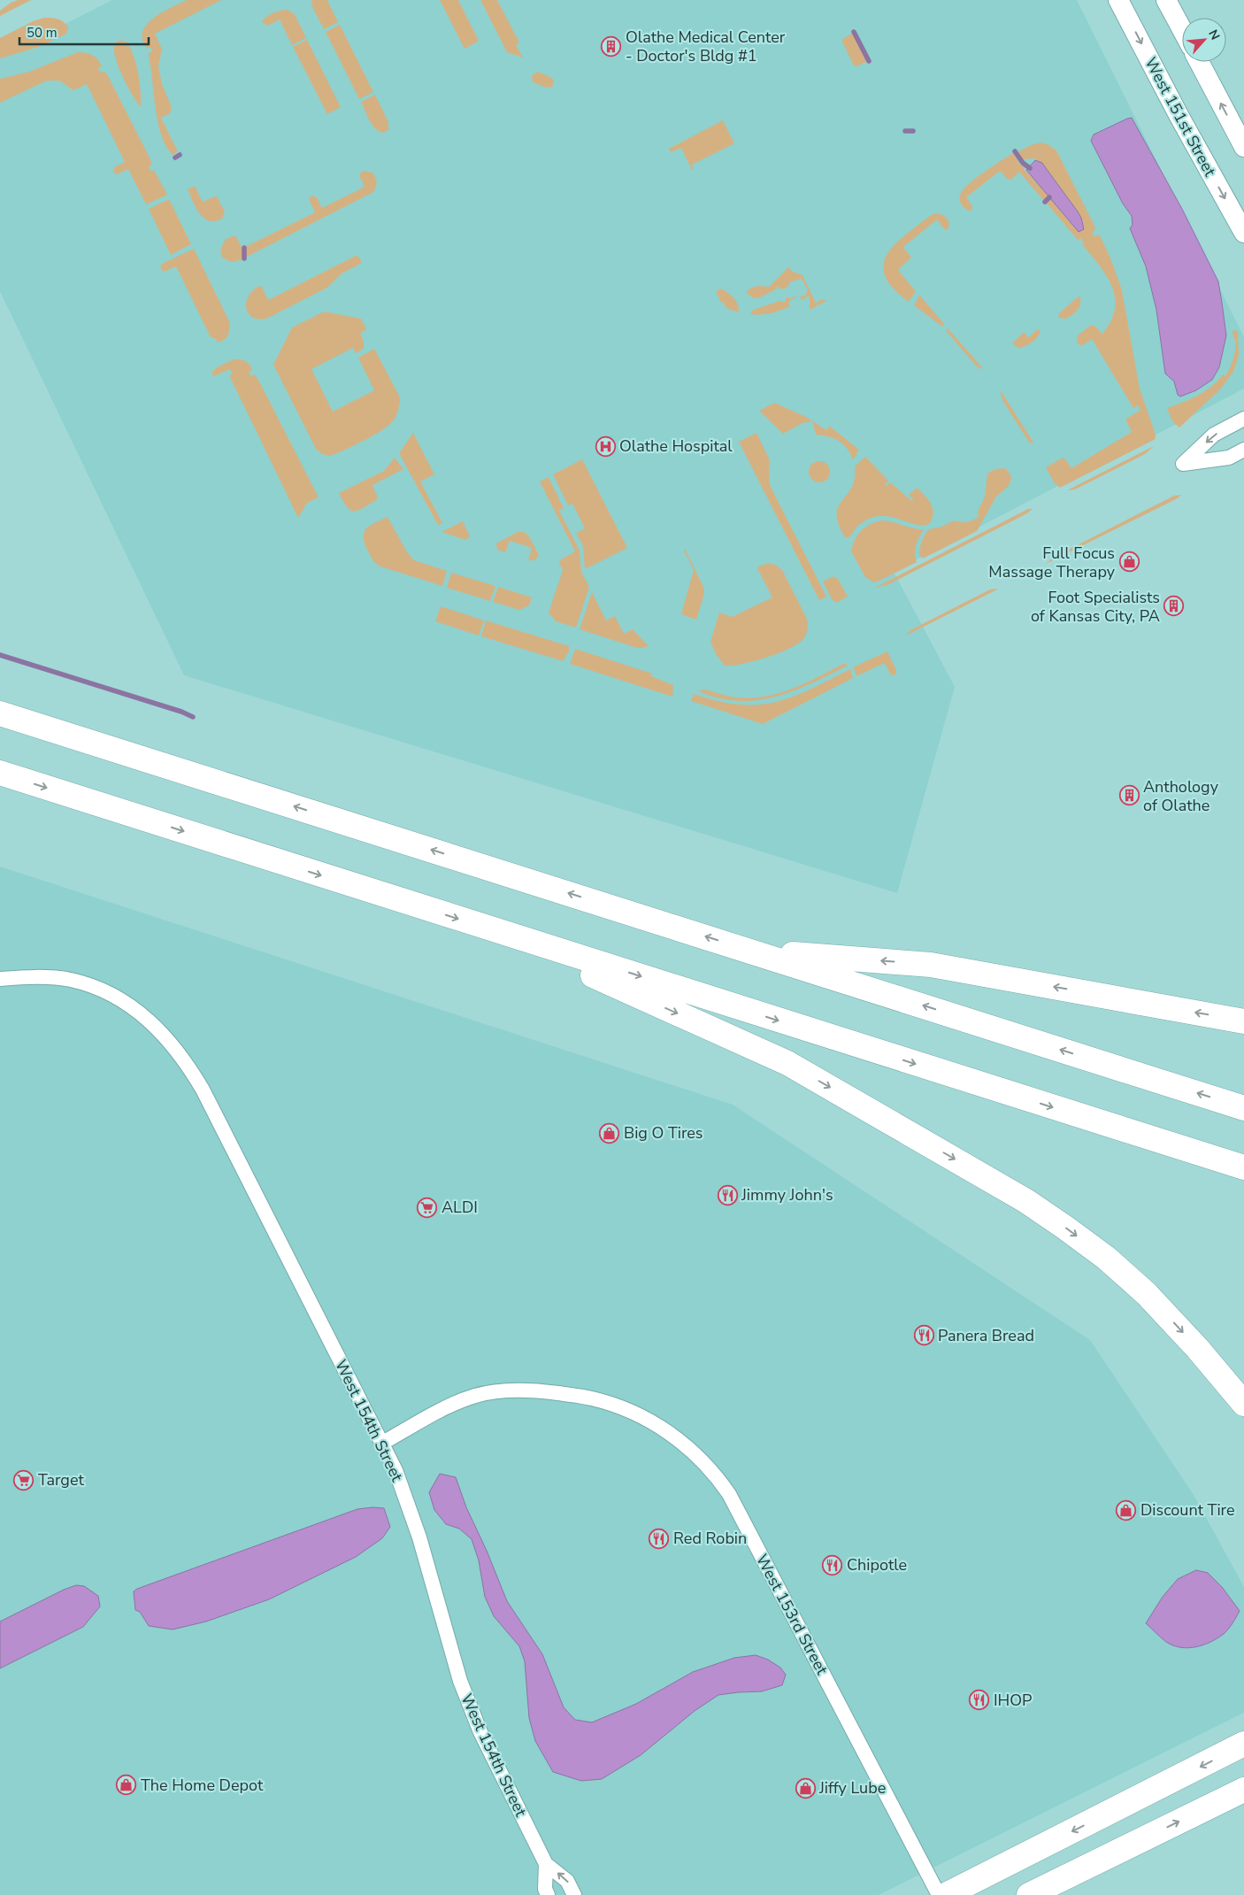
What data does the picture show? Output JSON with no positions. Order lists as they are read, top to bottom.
{
  "streets": {
    "main road": ["West 151st Street"],
    "street": ["West 154th Street", "West 153rd Street"]
  },
  "crossings": [
    ["West 154th Street", "West 153rd Street"]
  ],
  "places": {
    "building": ["Olathe Medical Center - Doctor's Bldg #1", "Foot Specialists of Kansas City, PA", "Anthology of Olathe"],
    "hospital": ["Olathe Hospital"],
    "shop": [
      "Full Focus Massage Therapy",
      "Big O Tires",
      "Discount Tire",
      "The Home Depot",
      "Jiffy Lube"
    ],
    "restaurant": [
      "Jimmy John's",
      "Panera Bread",
      "Red Robin",
      "Chipotle",
      "IHOP"
    ],
    "supermarket": ["ALDI", "Target"]
  },
  "scale_bar": "50 m",
  "north": "top right"
}
